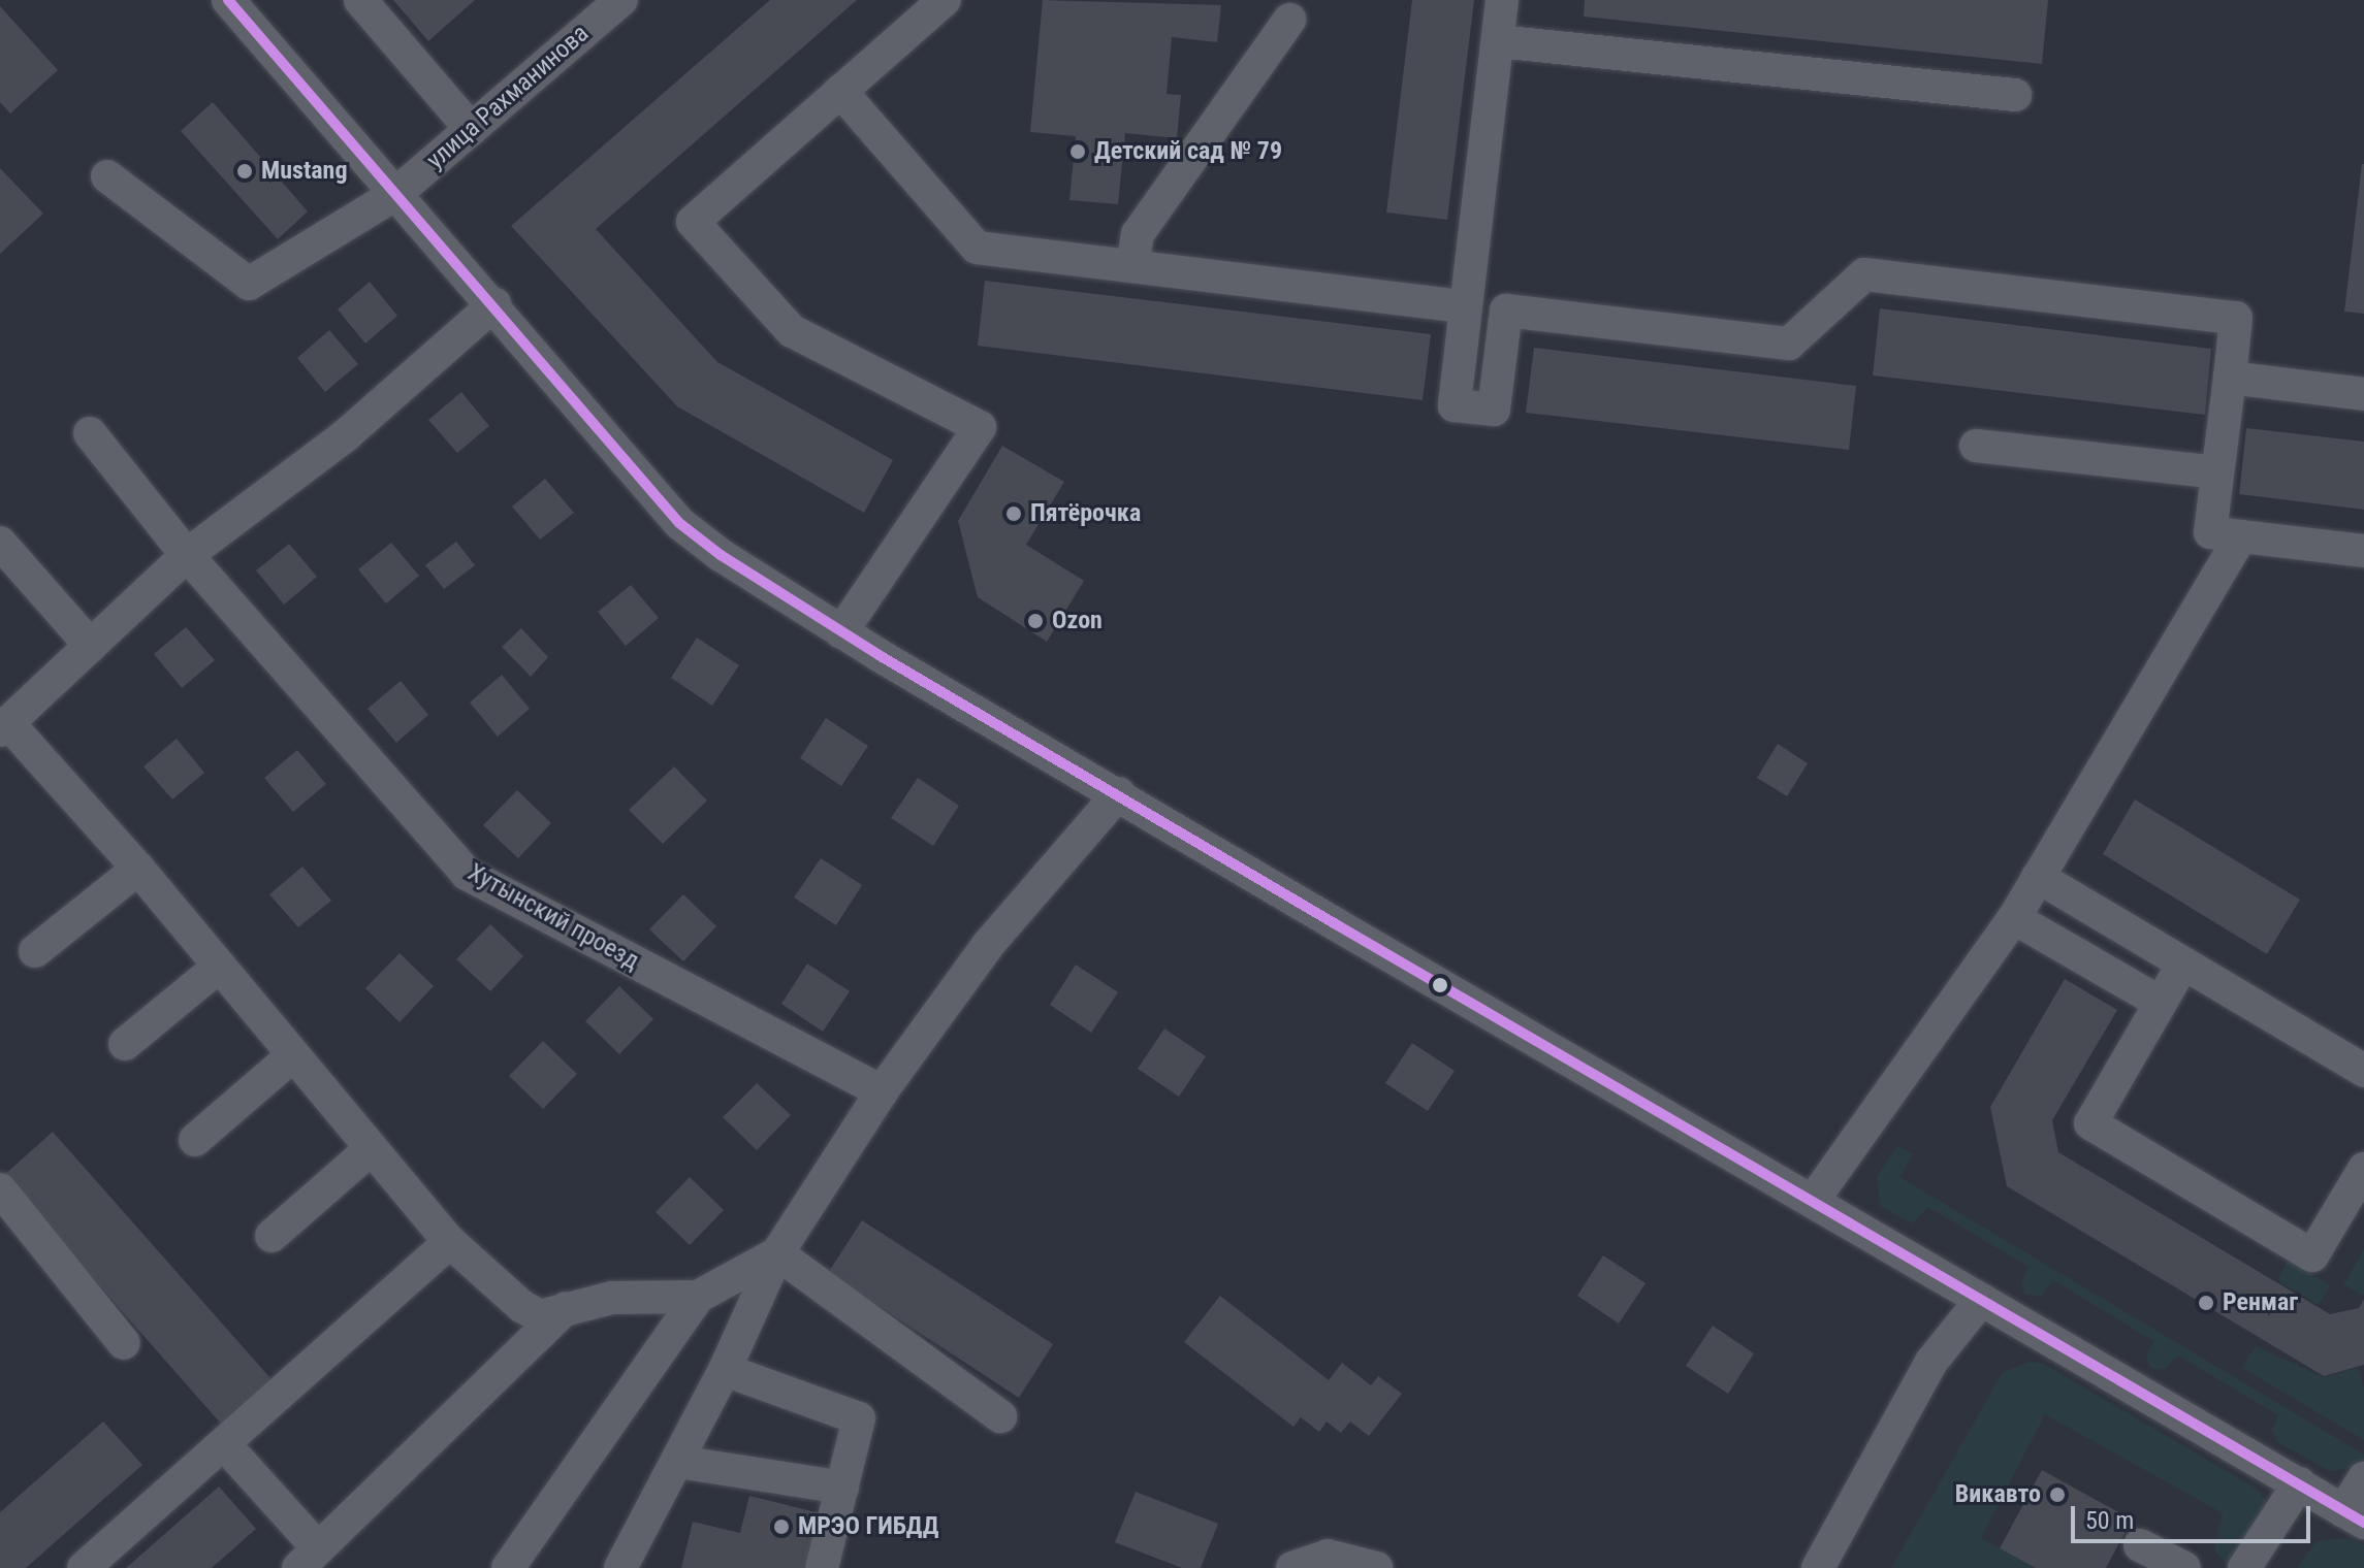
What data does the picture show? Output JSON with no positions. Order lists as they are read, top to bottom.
{
  "streets": {
    "street": ["улица Рахманинова", "Хутынский проезд"]
  },
  "places": [
    "Детский сад № 79",
    "Mustang",
    "Пятёрочка",
    "Ozon",
    "Ренмаг",
    "Викавто",
    "МРЭО ГИБДД"
  ],
  "scale_bar": "50 m"
}
